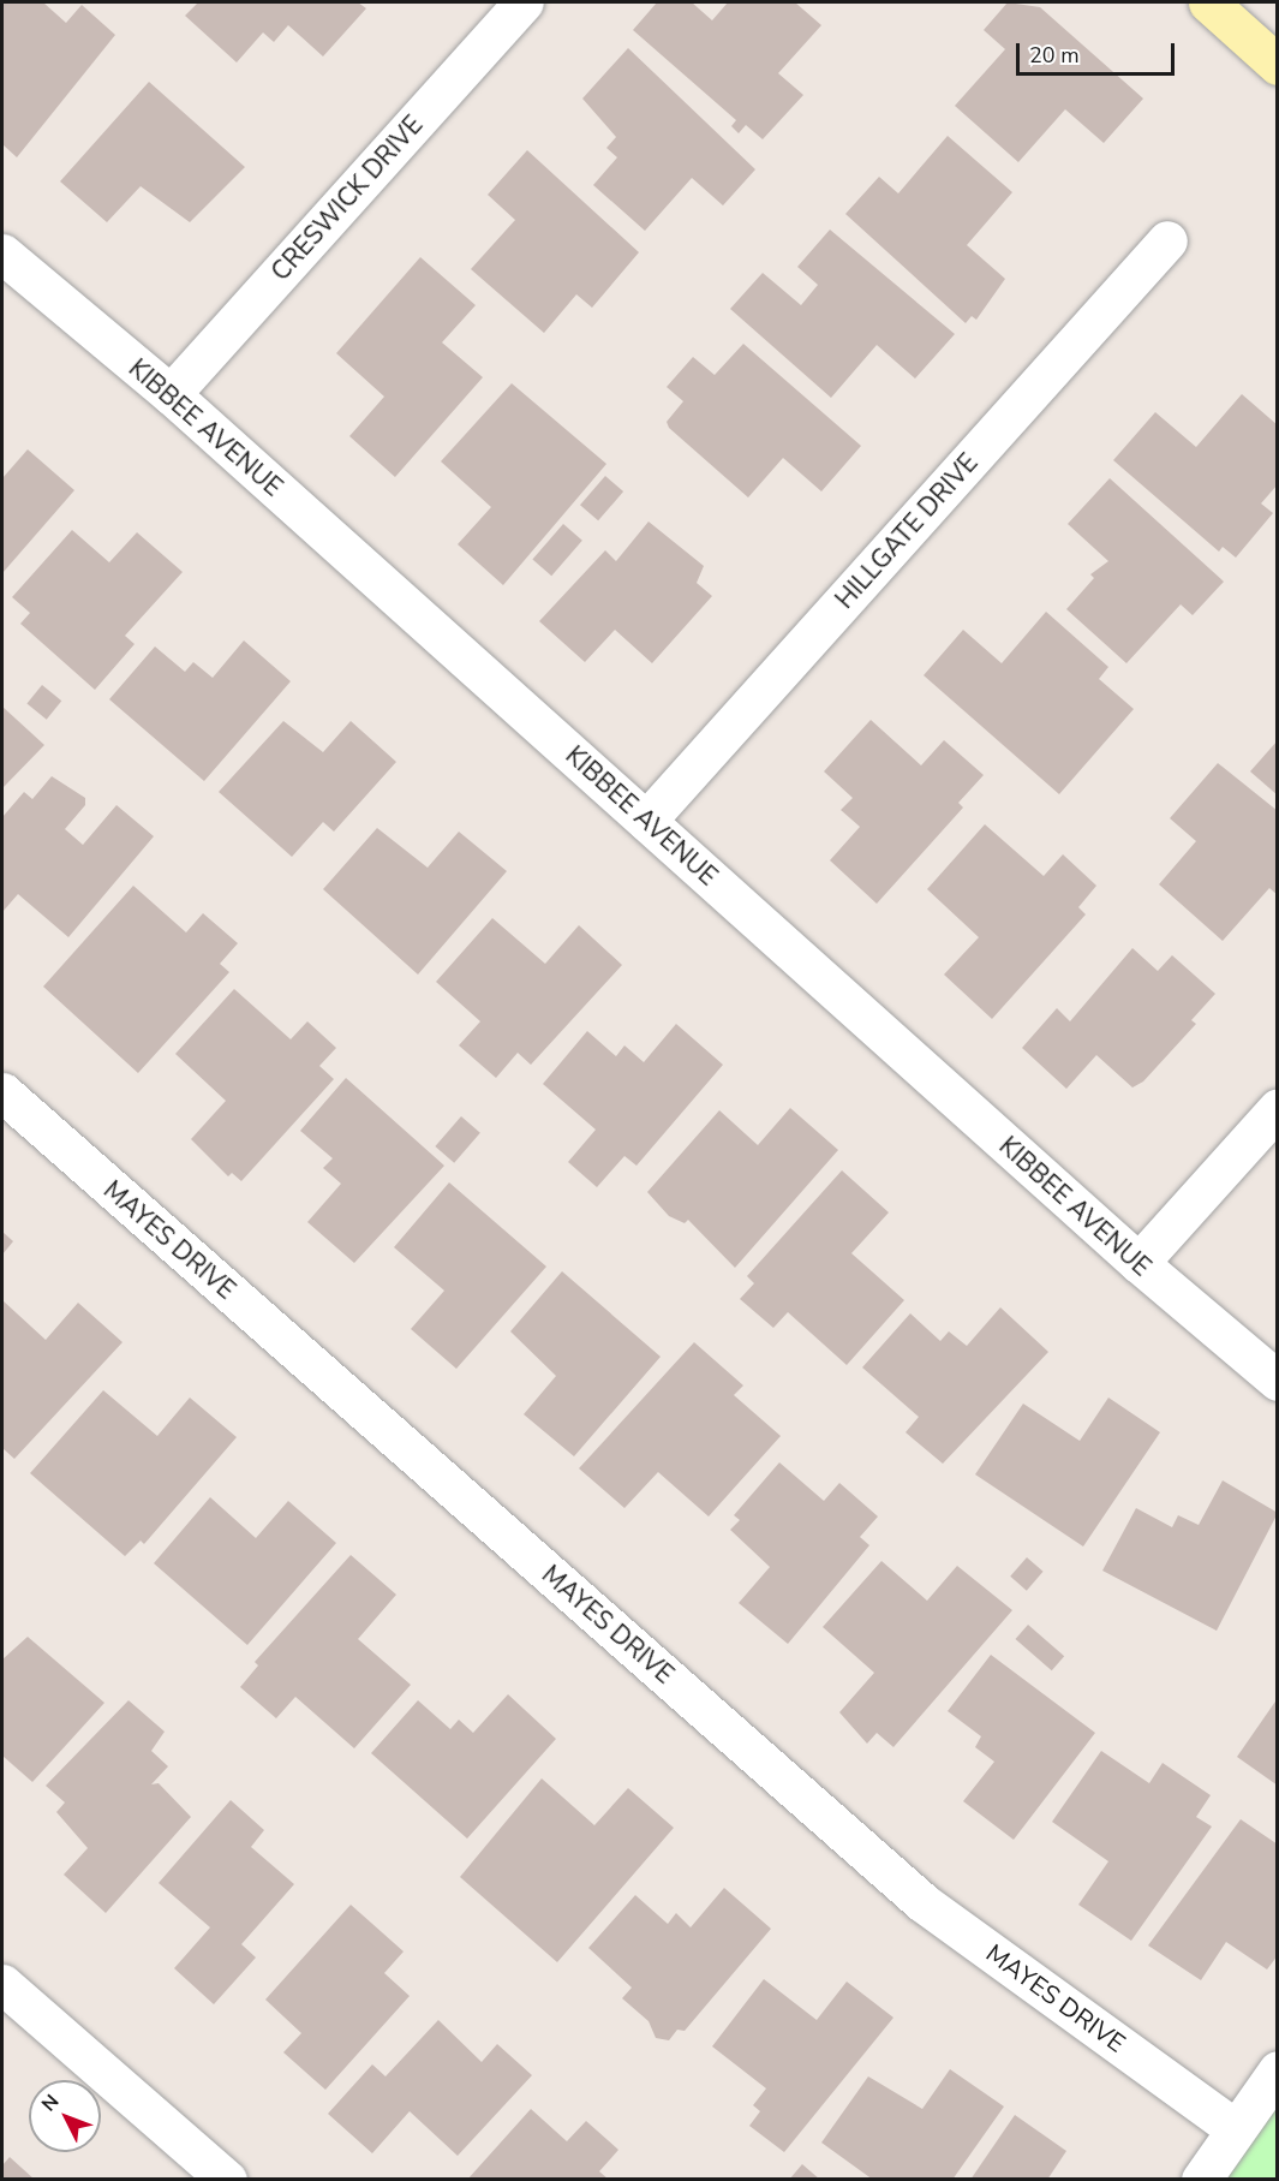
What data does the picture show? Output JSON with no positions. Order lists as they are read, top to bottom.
{
  "streets": {
    "street": [
      "CRESWICK DRIVE",
      "KIBBEE AVENUE",
      "HILLGATE DRIVE",
      "MAYES DRIVE"
    ]
  },
  "crossings": [
    ["CRESWICK DRIVE", "KIBBEE AVENUE"],
    ["KIBBEE AVENUE", "HILLGATE DRIVE"]
  ],
  "scale_bar": "20 m",
  "north": "top left"
}
